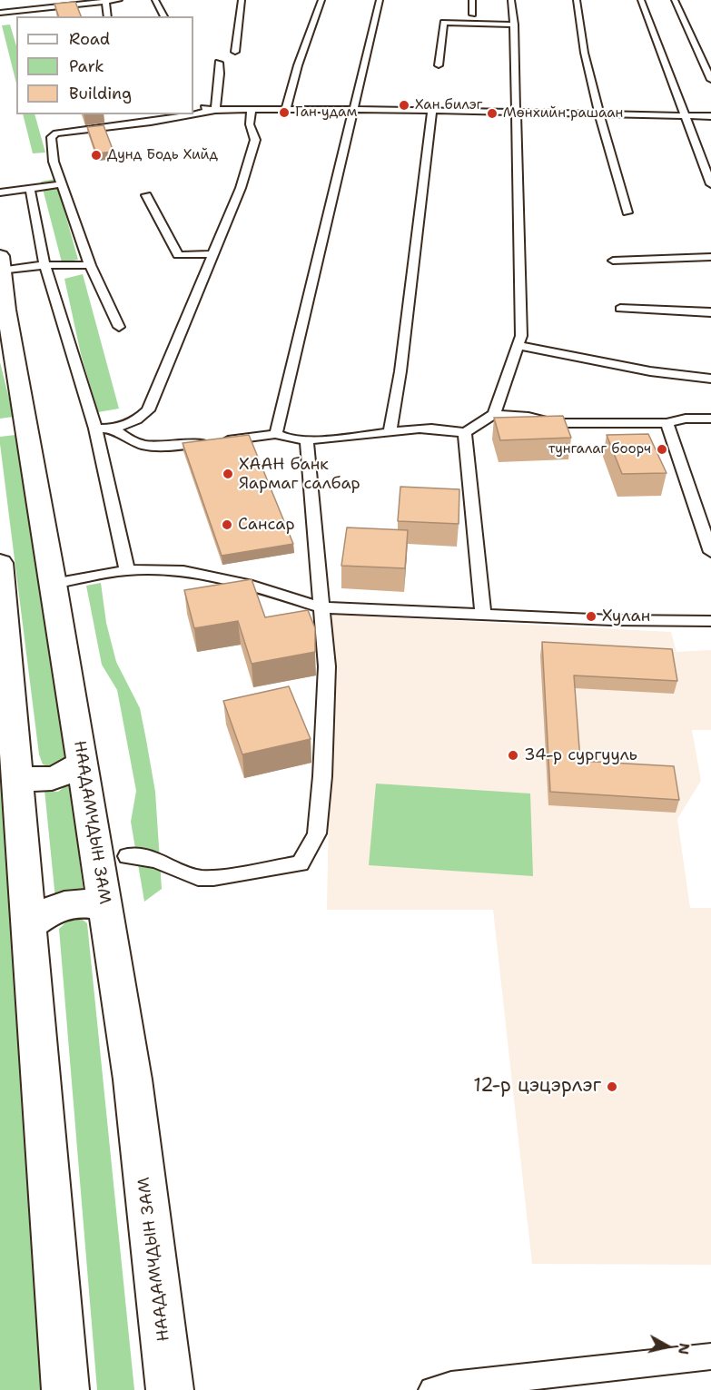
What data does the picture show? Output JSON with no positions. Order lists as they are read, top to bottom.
{
  "streets": {
    "highway": ["НААДАМЧДЫН ЗАМ"]
  },
  "places": [
    "Хан билэг",
    "Ган удам",
    "Мөнхийн рашаан",
    "Дунд Бодь Хийд",
    "тунгалаг боорч",
    "ХААН банк Яармаг салбар",
    "Сансар",
    "Хулан",
    "34-р сургууль",
    "12-р цэцэрлэг"
  ],
  "legend": ["Road", "Park", "Building"],
  "north": "right"
}
